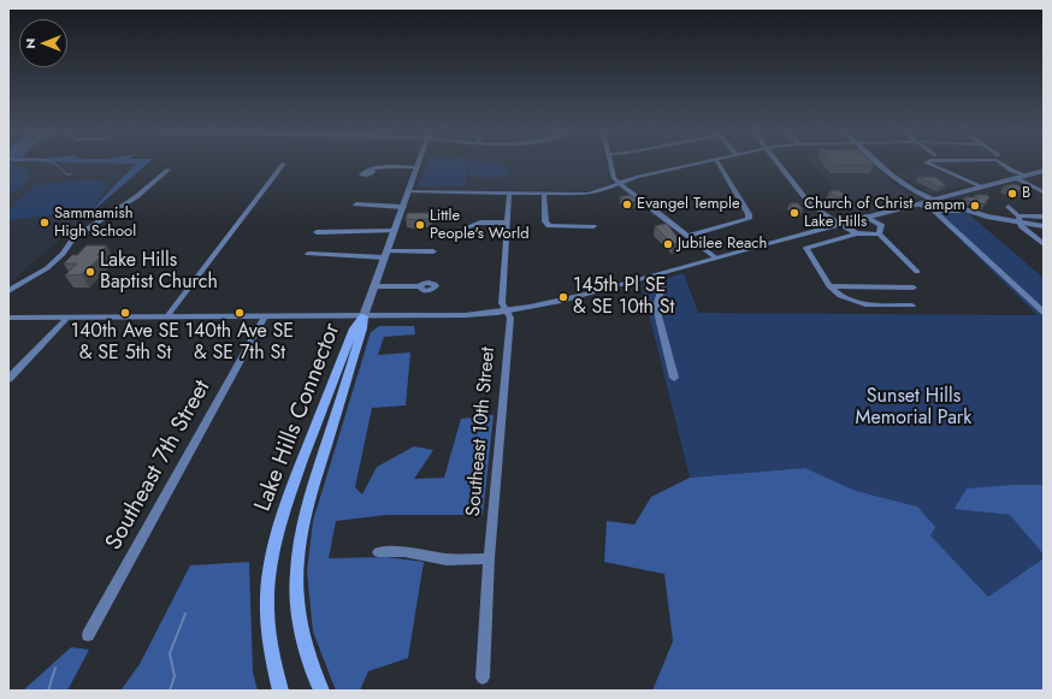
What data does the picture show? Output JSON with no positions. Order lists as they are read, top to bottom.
{
  "streets": {
    "main road": ["Lake Hills Connector"],
    "street": ["Southeast 10th Street", "Southeast 7th Street"]
  },
  "parks": ["Sunset Hills Memorial Park"],
  "places": [
    "B",
    "Evangel Temple",
    "ampm",
    "Church of Christ Lake Hills",
    "Sammamish High School",
    "Little People's World",
    "Jubilee Reach",
    "Lake Hills Baptist Church",
    "145th Pl SE & SE 10th St",
    "140th Ave SE & SE 5th St",
    "140th Ave SE & SE 7th St"
  ],
  "north": "left"
}
